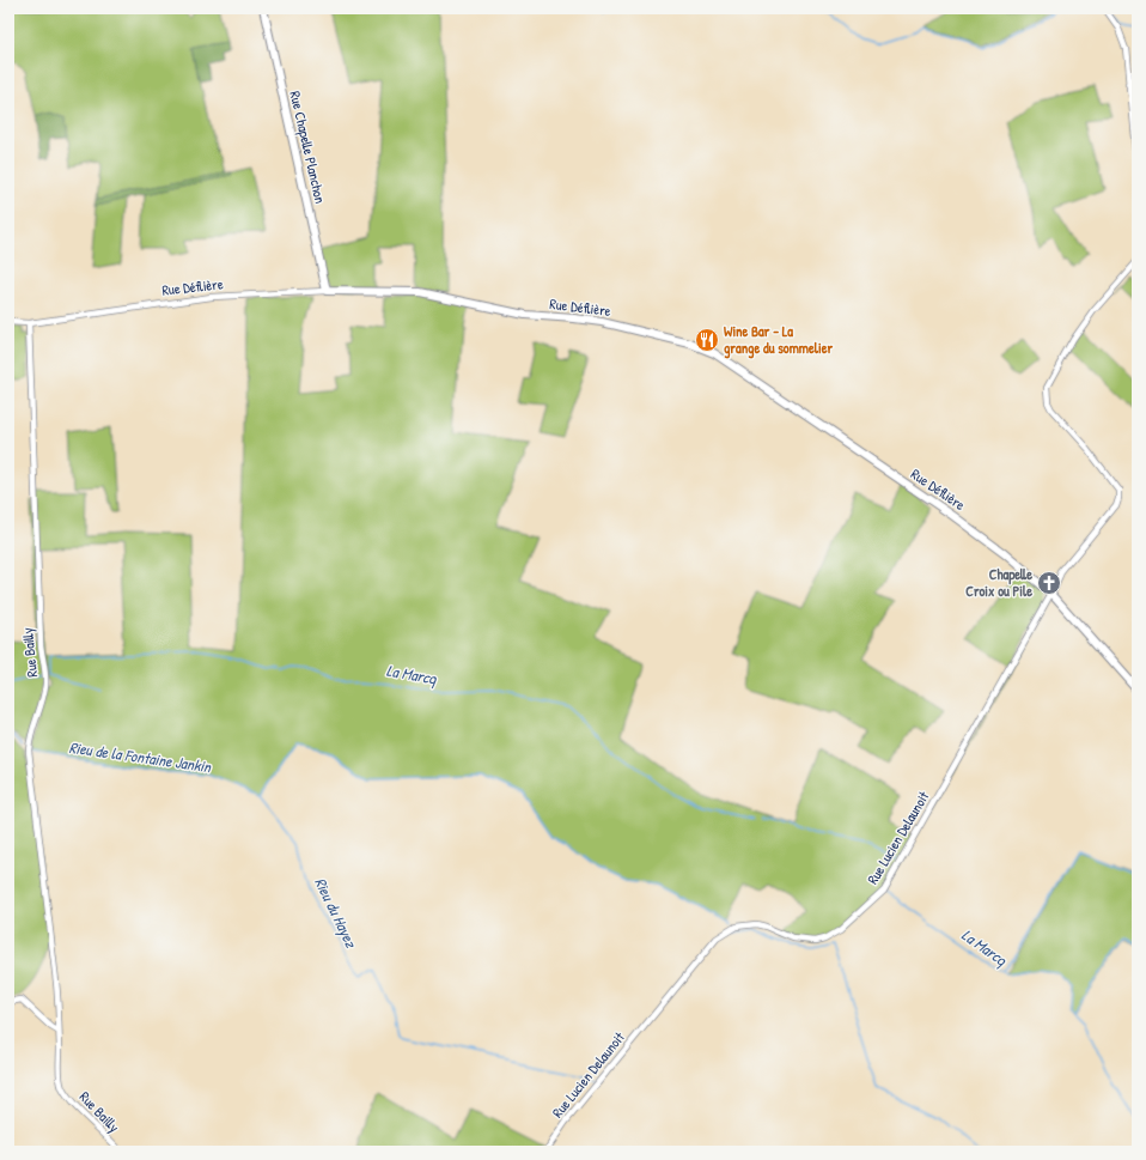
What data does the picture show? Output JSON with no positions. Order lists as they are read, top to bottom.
{
  "streets": {
    "street": [
      "Rue Chapelle Planchon",
      "Rue Déflière",
      "Rue Bailly",
      "Rue Lucien Delaunoit"
    ]
  },
  "crossings": [
    ["Rue Chapelle Planchon", "Rue Déflière"],
    ["Rue Déflière", "Rue Bailly"],
    ["Rue Déflière", "Rue Lucien Delaunoit"]
  ],
  "water": ["La Marcq", "Rieu de la Fontaine Jankin", "Rieu du Hayez"],
  "places": {
    "restaurant": ["Wine Bar - La grange du sommelier"],
    "church": ["Chapelle Croix ou Pile"]
  }
}
